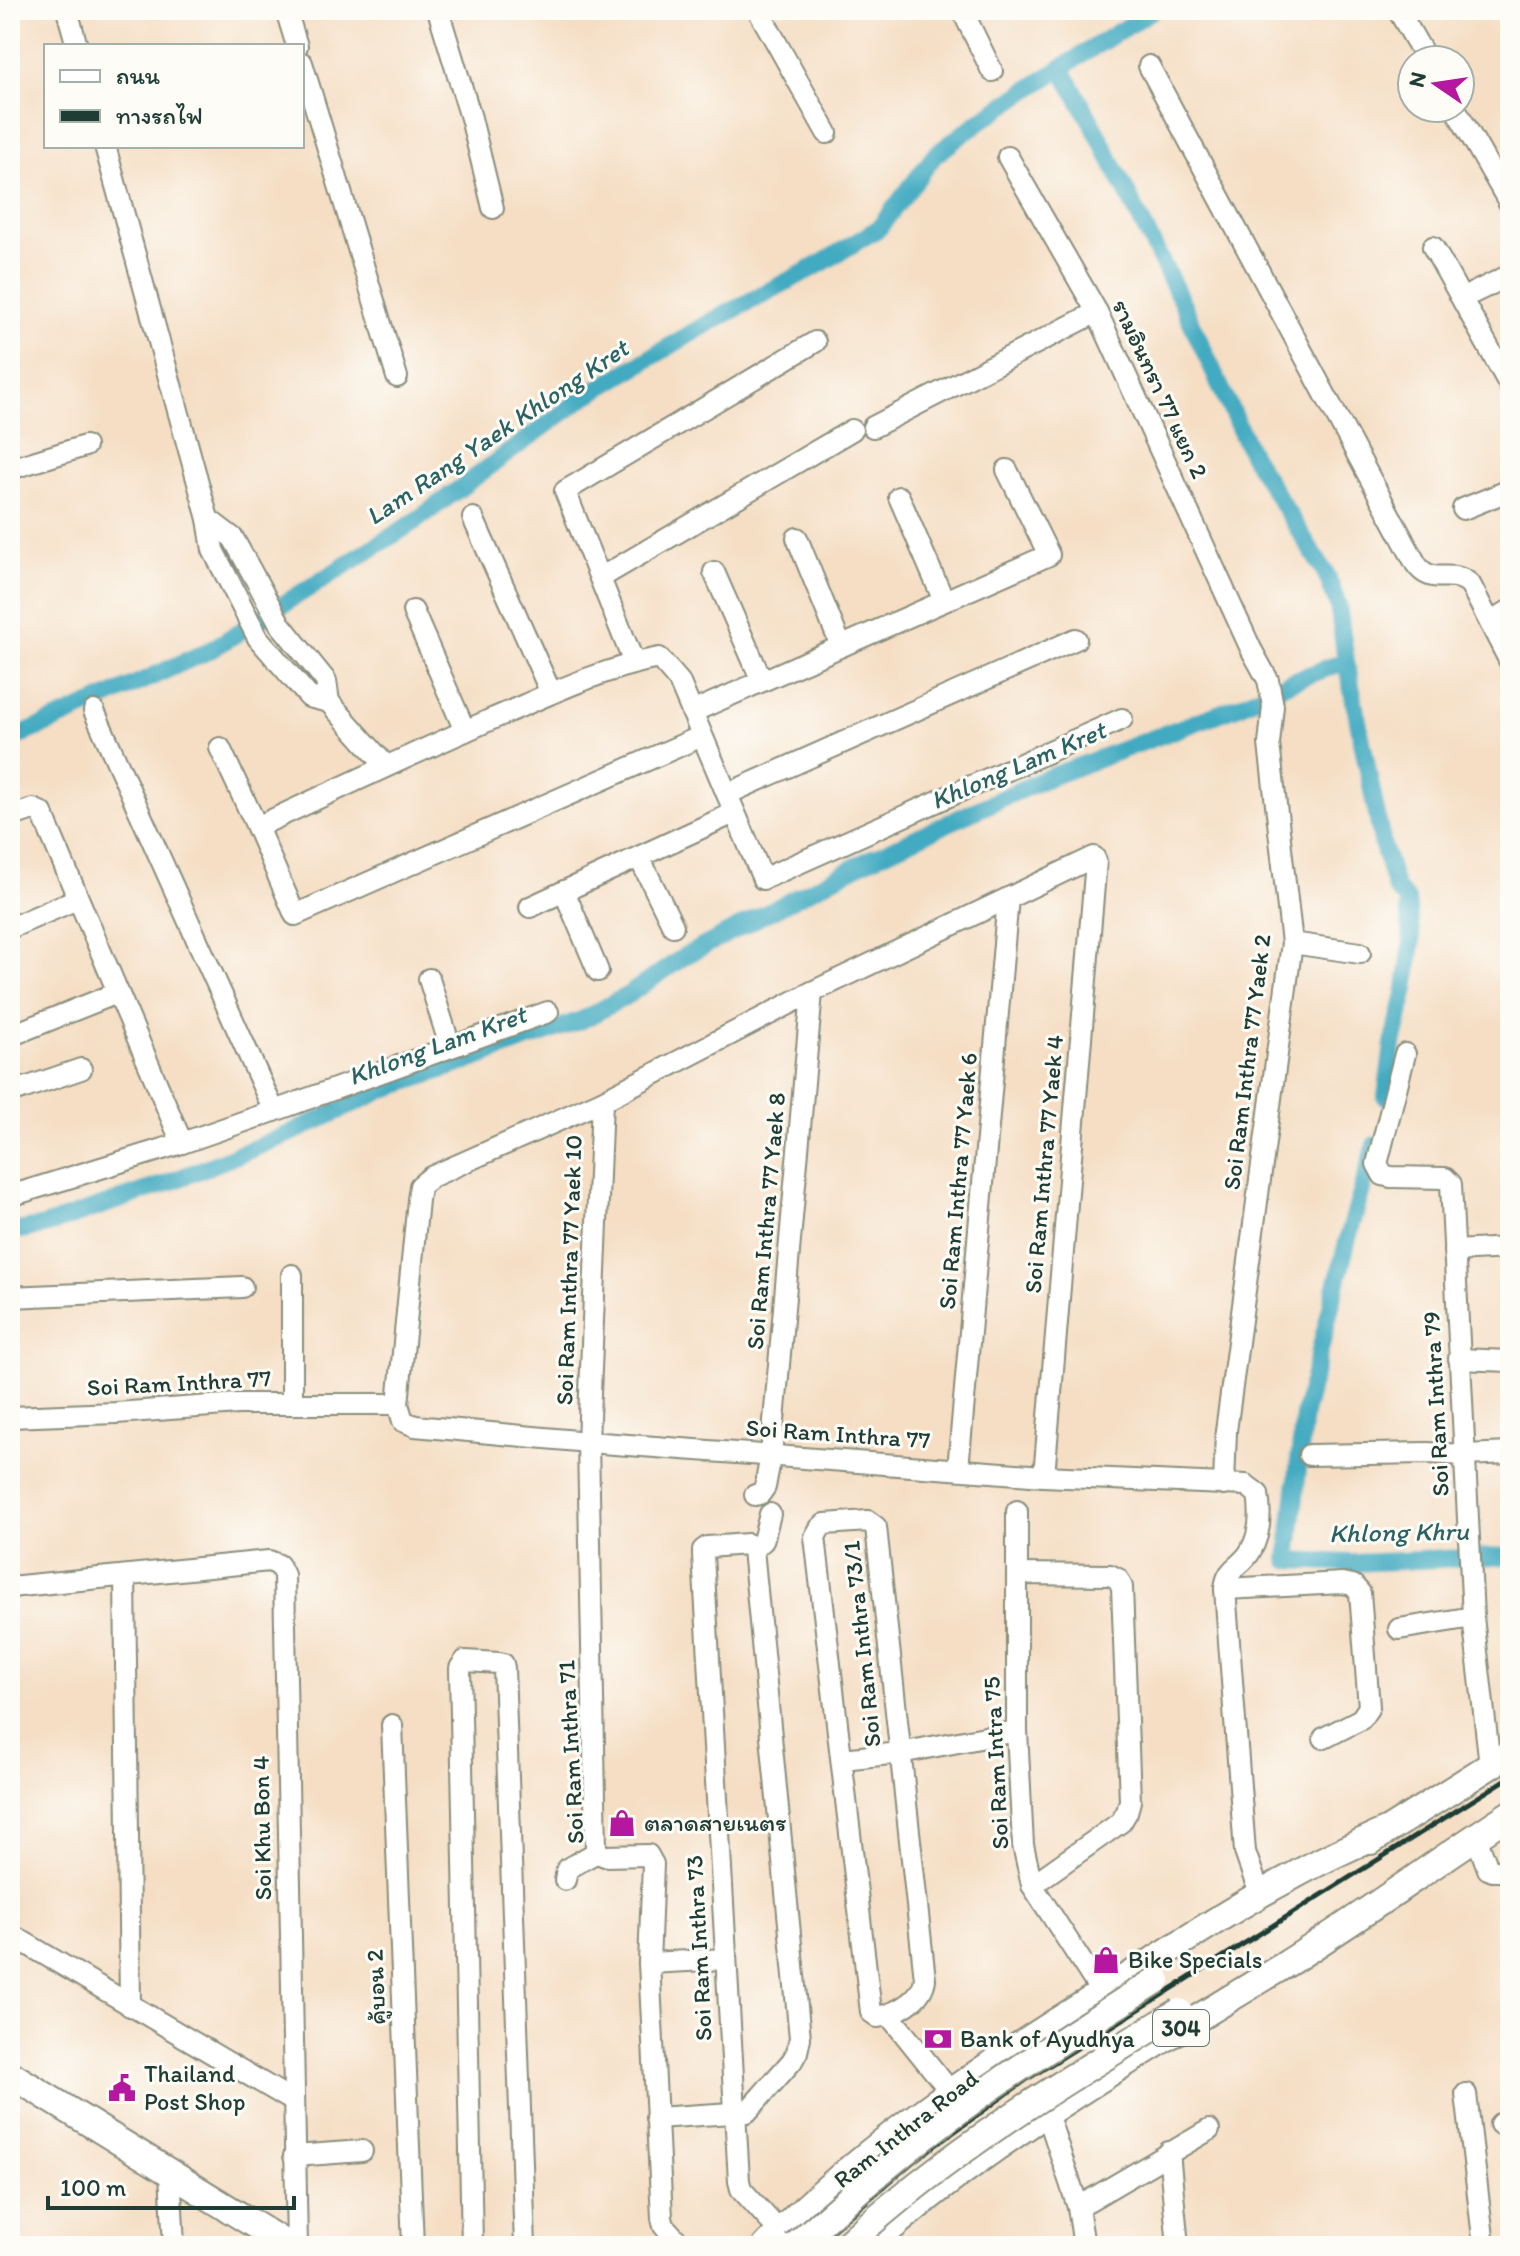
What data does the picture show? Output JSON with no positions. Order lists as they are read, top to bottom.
{
  "streets": {
    "main road": ["304", "Ram Inthra Road"],
    "street": [
      "รามอินทรา 77 แยก 2",
      "Soi Ram Inthra 77 Yaek 2",
      "Soi Ram Inthra 77 Yaek 4",
      "Soi Ram Inthra 77 Yaek 6",
      "Soi Ram Inthra 77 Yaek 8",
      "Soi Ram Inthra 77 Yaek 10",
      "Soi Ram Inthra 77",
      "Soi Ram Inthra 79",
      "Soi Ram Inthra 73/1",
      "Soi Ram Inthra 71",
      "Soi Ram Intra 75",
      "Soi Khu Bon 4",
      "Soi Ram Inthra 73",
      "คู้บอน 2"
    ]
  },
  "crossings": [
    ["รามอินทรา 77 แยก 2", "Soi Ram Inthra 77 Yaek 2"],
    ["Soi Ram Inthra 77 Yaek 2", "Soi Ram Inthra 77"],
    ["Soi Ram Inthra 77 Yaek 4", "Soi Ram Inthra 77 Yaek 6"],
    ["Soi Ram Inthra 77 Yaek 4", "Soi Ram Inthra 77"],
    ["Soi Ram Inthra 77 Yaek 6", "Soi Ram Inthra 77"],
    ["Soi Ram Inthra 77 Yaek 8", "Soi Ram Inthra 77"],
    ["Soi Ram Inthra 77 Yaek 10", "Soi Ram Inthra 77"],
    ["Soi Ram Inthra 77 Yaek 10", "Soi Ram Inthra 71"],
    ["Soi Ram Inthra 77", "Soi Ram Inthra 71"],
    ["Soi Ram Inthra 79", "Ram Inthra Road"],
    ["Soi Ram Inthra 73/1", "Ram Inthra Road"],
    ["Soi Ram Intra 75", "Ram Inthra Road"],
    ["Soi Ram Inthra 73", "Ram Inthra Road"]
  ],
  "water": ["Lam Rang Yaek Khlong Kret", "Khlong Lam Kret", "Khlong Khru"],
  "places": {
    "shop": ["ตลาดสายเนตร", "Bike Specials"],
    "bank": ["Bank of Ayudhya"],
    "public building": ["Thailand Post Shop"]
  },
  "legend": ["ถนน", "ทางรถไฟ"],
  "scale_bar": "100 m",
  "north": "left"
}
